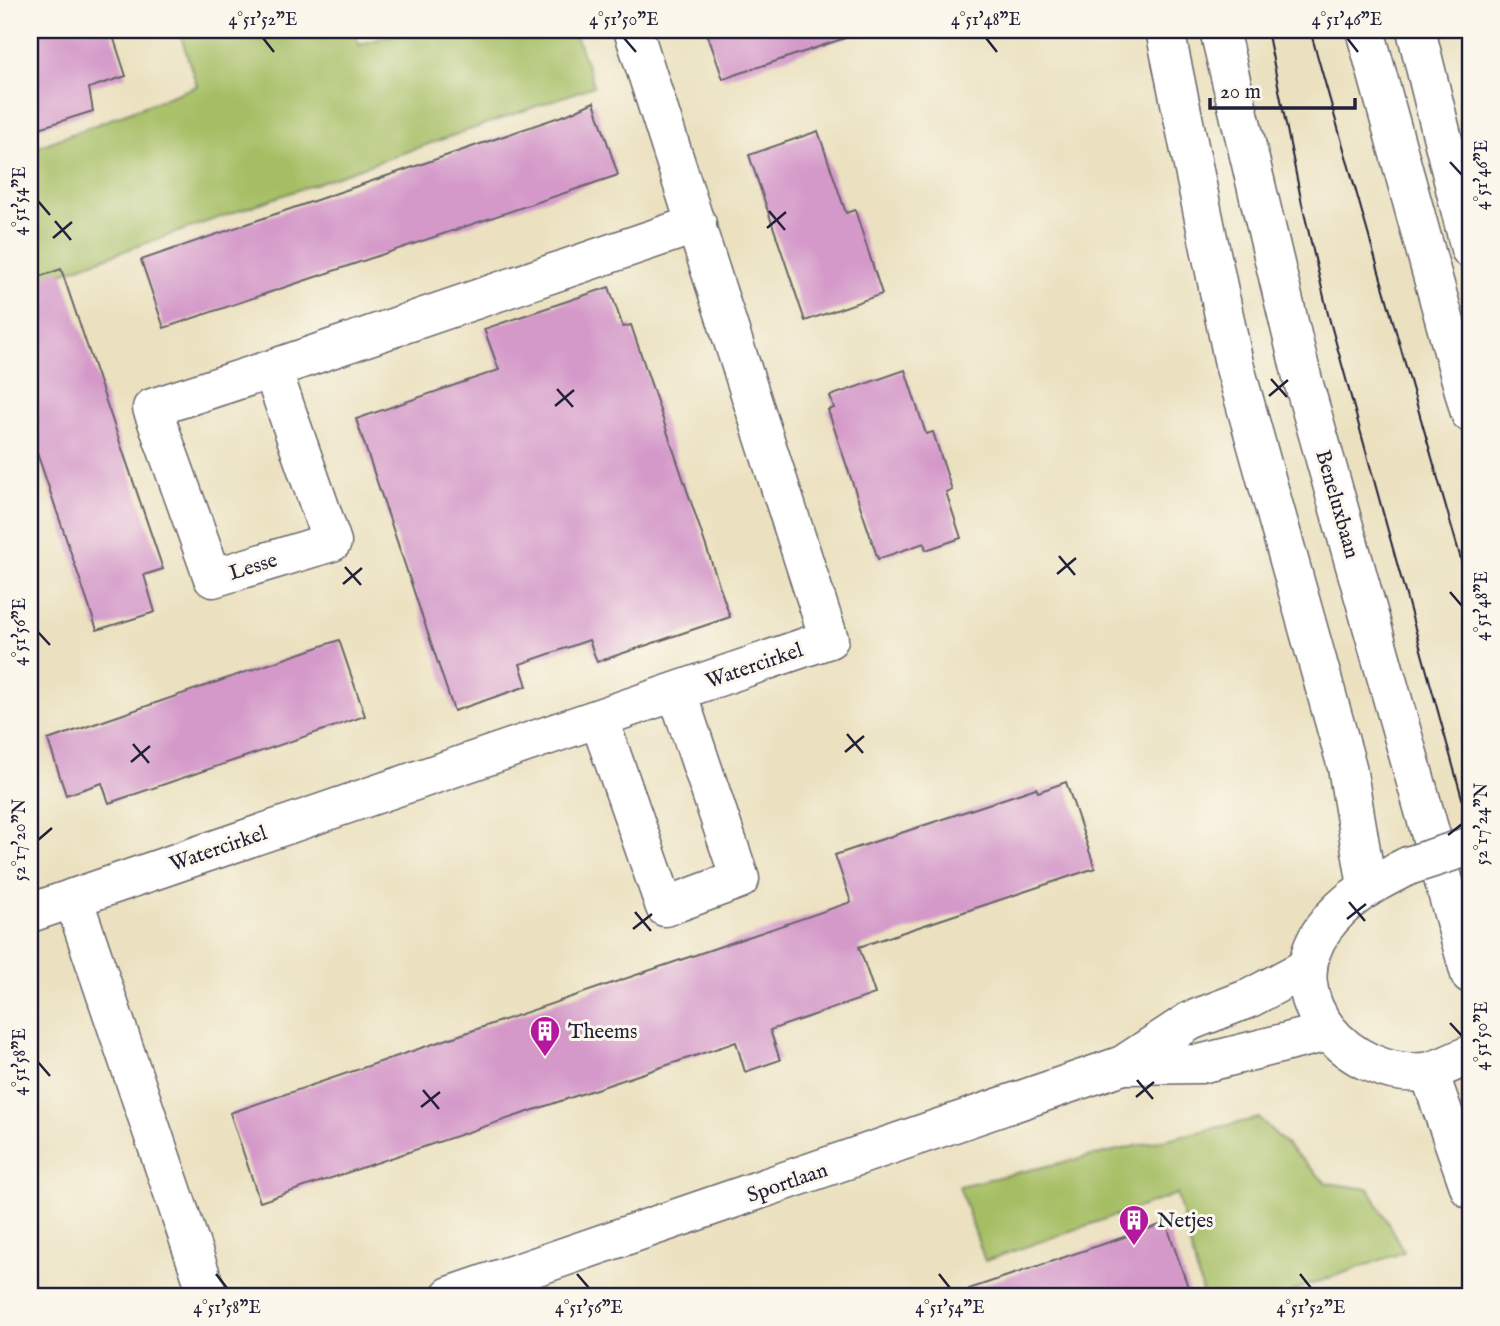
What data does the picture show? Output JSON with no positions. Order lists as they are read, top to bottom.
{
  "streets": {
    "street": [
      "Beneluxbaan",
      "Lesse",
      "Watercirkel",
      "Sportlaan"
    ]
  },
  "crossings": [
    ["Lesse", "Watercirkel"]
  ],
  "places": {
    "building": ["Theems", "Netjes"]
  },
  "scale_bar": "20 m",
  "coordinates": [
    "4°51'52\"E",
    "4°51'50\"E",
    "4°51'48\"E",
    "4°51'46\"E",
    "4°51'54\"E",
    "4°51'56\"E",
    "52°17'24\"N",
    "52°17'20\"N",
    "4°51'58\"E"
  ]
}
